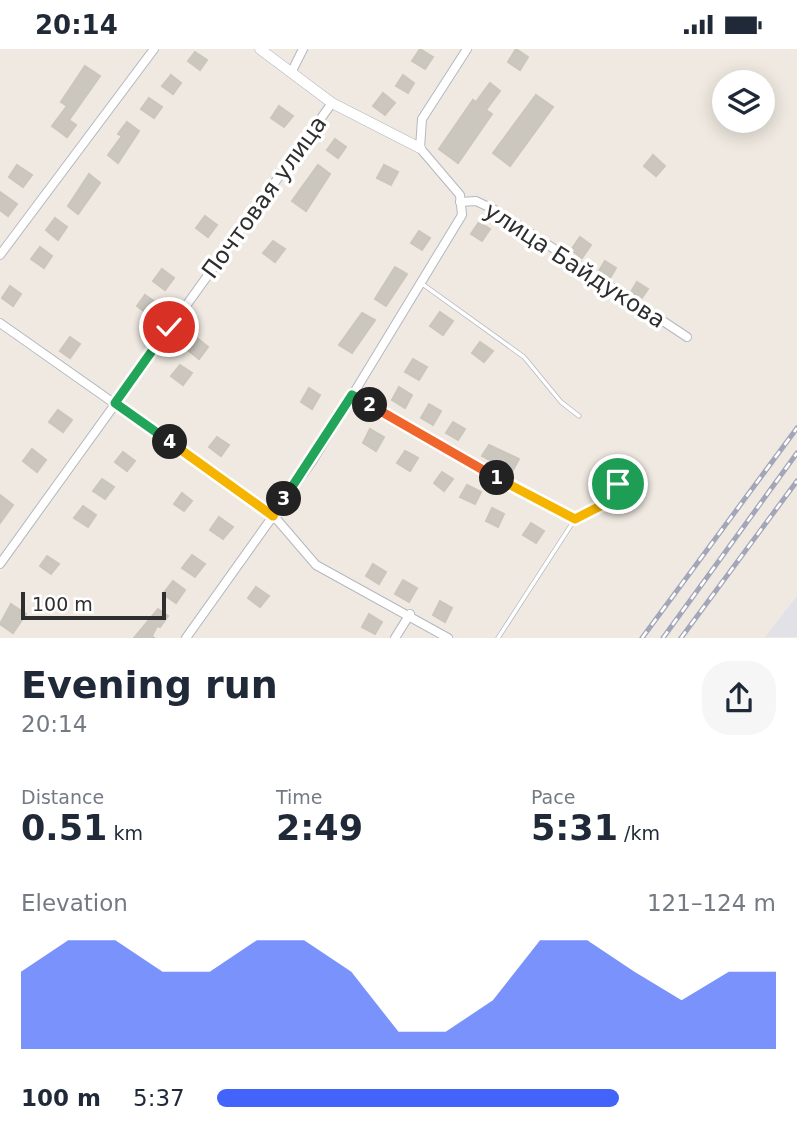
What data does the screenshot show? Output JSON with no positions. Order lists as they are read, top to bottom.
{
  "streets": {
    "street": ["Почтовая улица", "улица Байдукова"]
  },
  "scale_bar": "100 m",
  "page": {
    "status": "20:14",
    "pins": [
      "2",
      "4",
      "1",
      "3"
    ],
    "scale": "100 m",
    "heading": ["Evening run", "20:14"],
    "stats": [
      ["Distance", "0.51 km"],
      ["Time", "2:49"],
      ["Pace", "5:31 /km"]
    ],
    "chart": ["Elevation", "121–124 m"],
    "list": [
      {
        "name": "100 m",
        "note": "5:37"
      }
    ]
  }
}
